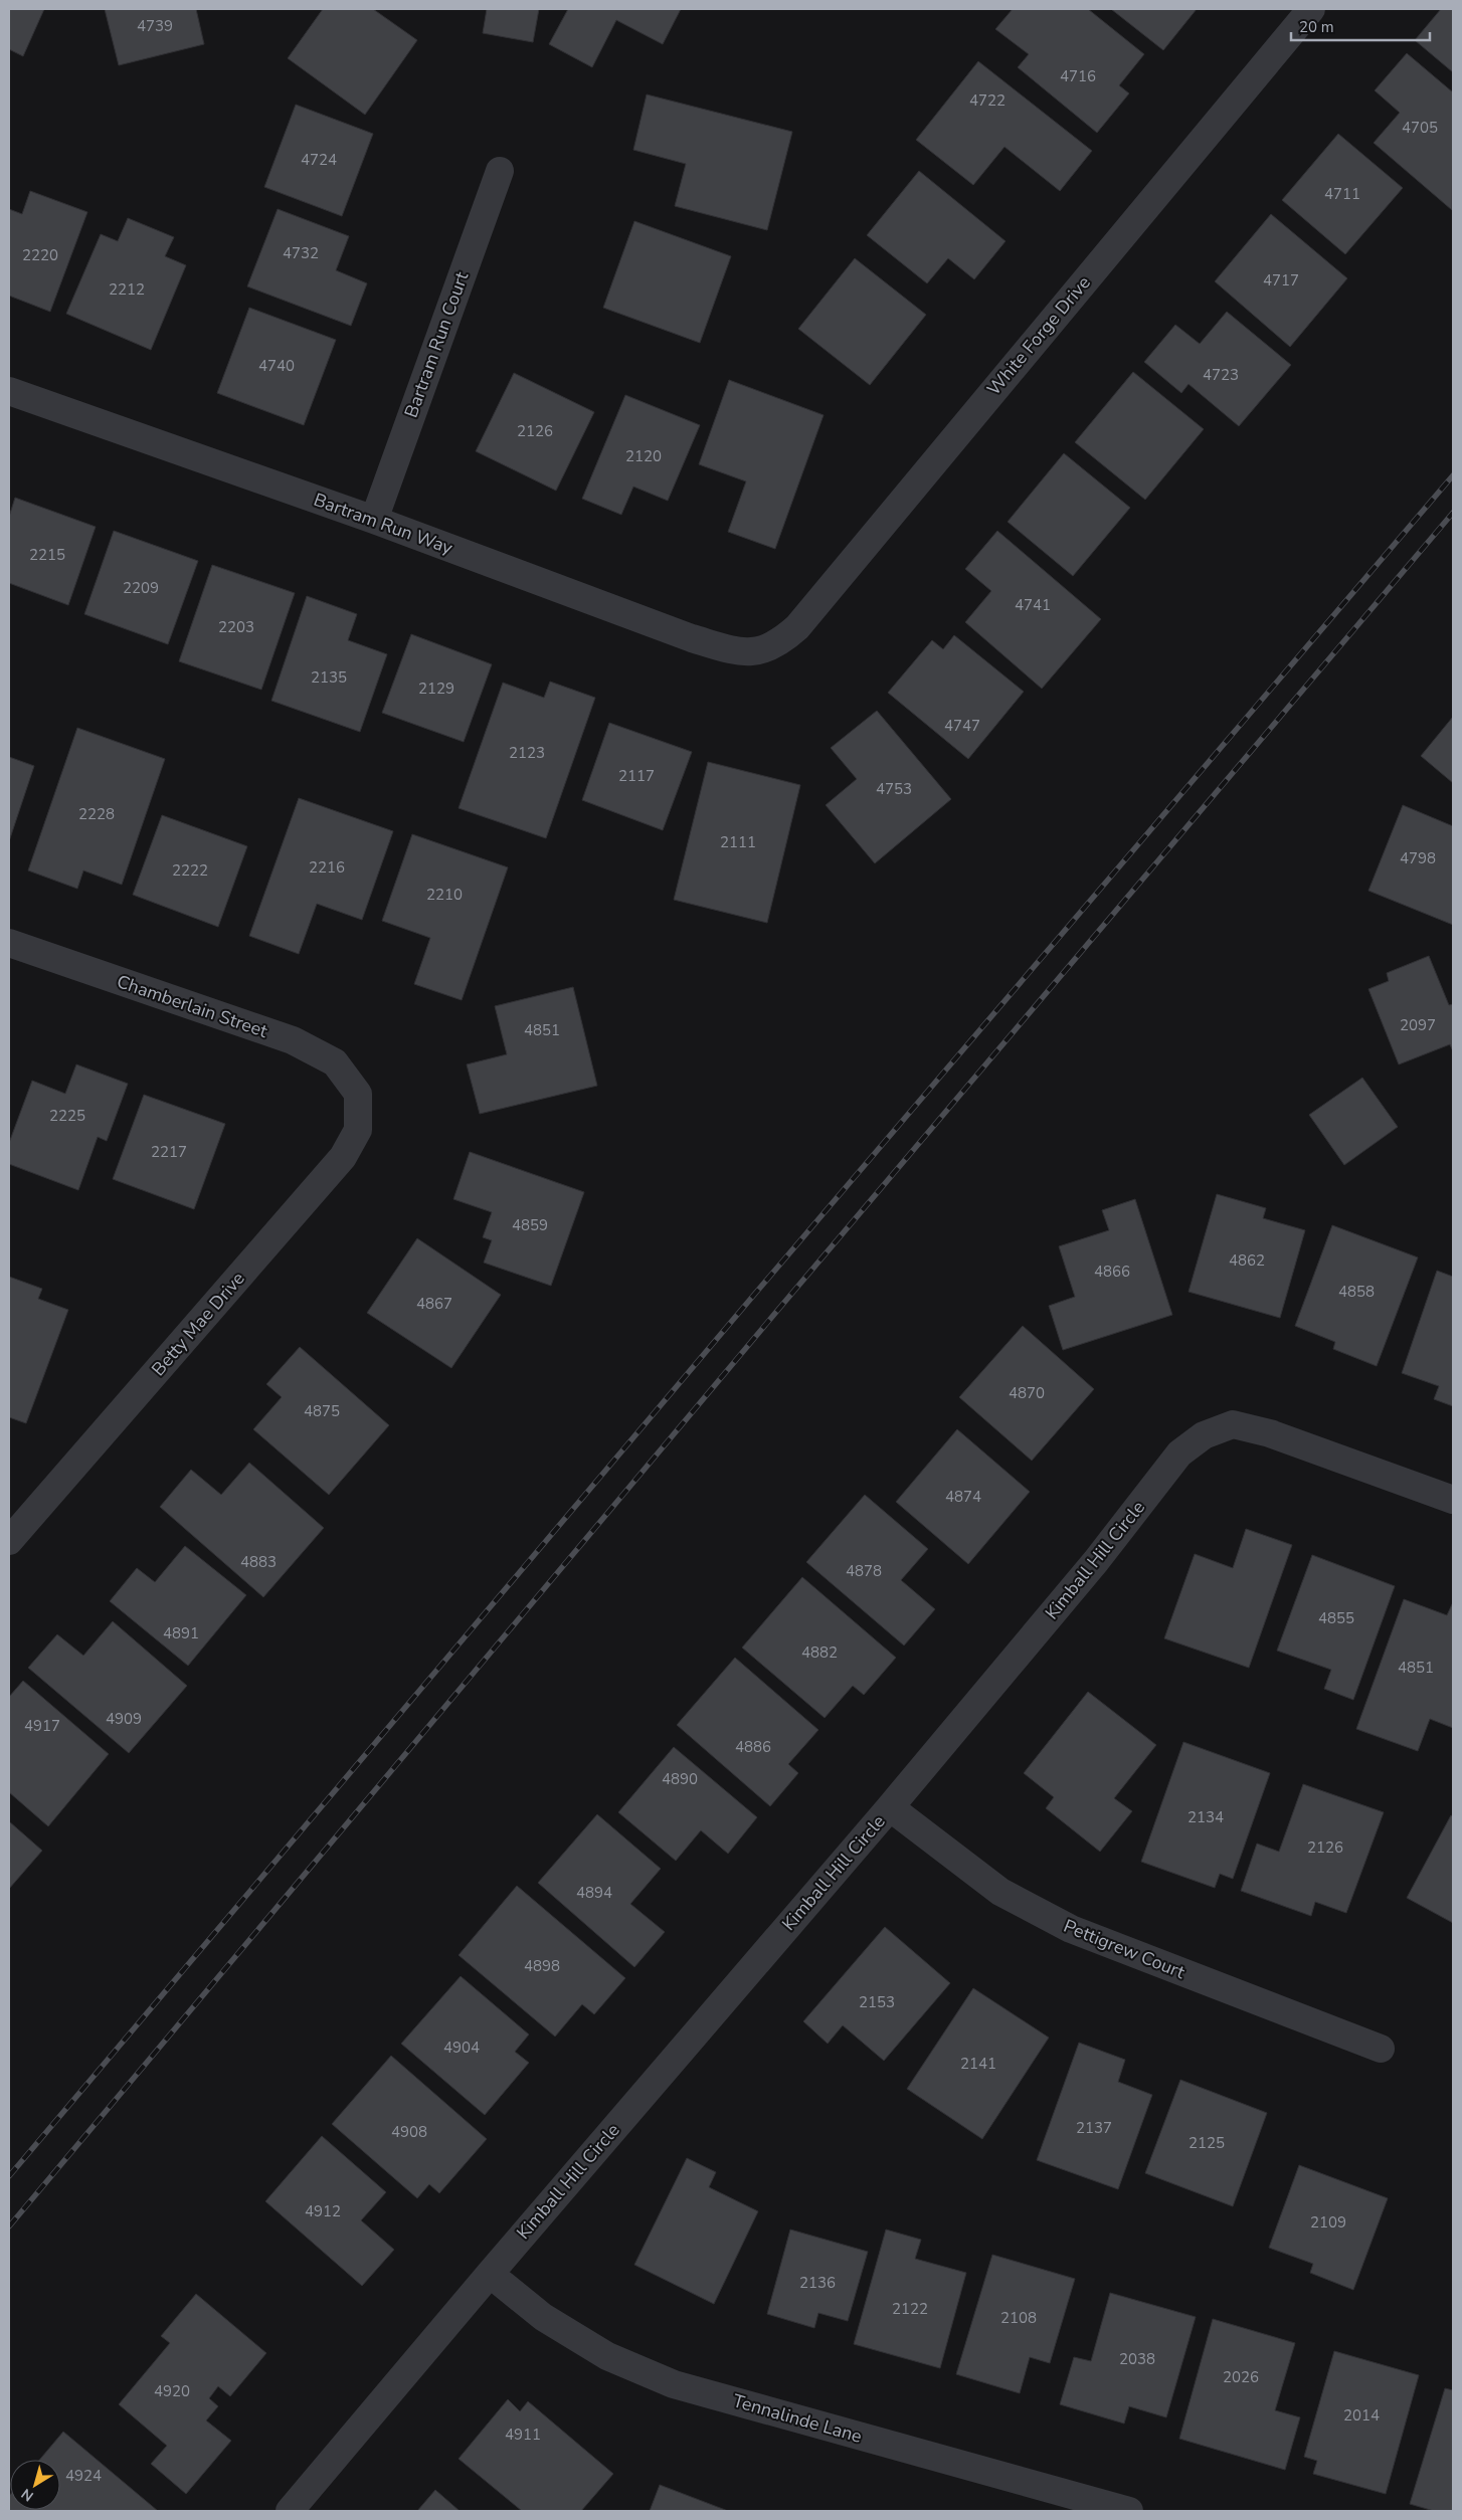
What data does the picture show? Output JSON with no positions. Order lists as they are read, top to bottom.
{
  "streets": {
    "street": [
      "White Forge Drive",
      "Bartram Run Court",
      "Bartram Run Way",
      "Chamberlain Street",
      "Betty Mae Drive",
      "Kimball Hill Circle",
      "Pettigrew Court",
      "Tennalinde Lane"
    ]
  },
  "crossings": [
    ["White Forge Drive", "Bartram Run Way"],
    ["Bartram Run Court", "Bartram Run Way"],
    ["Chamberlain Street", "Betty Mae Drive"],
    ["Kimball Hill Circle", "Pettigrew Court"],
    ["Kimball Hill Circle", "Tennalinde Lane"]
  ],
  "house_numbers": [
    "4739",
    "4716",
    "4722",
    "4705",
    "4724",
    "4711",
    "4732",
    "2220",
    "4717",
    "2212",
    "4740",
    "4723",
    "2126",
    "2120",
    "2215",
    "2209",
    "4741",
    "2203",
    "2135",
    "2129",
    "4747",
    "2123",
    "2117",
    "4753",
    "2228",
    "2111",
    "4798",
    "2216",
    "2222",
    "2210",
    "2097",
    "4851",
    "2225",
    "2217",
    "4859",
    "4862",
    "4866",
    "4858",
    "4867",
    "4870",
    "4875",
    "4874",
    "4883",
    "4878",
    "4855",
    "4891",
    "4882",
    "4851",
    "4909",
    "4917",
    "4886",
    "4890",
    "2134",
    "2126",
    "4894",
    "4898",
    "2153",
    "4904",
    "2141",
    "2137",
    "4908",
    "2125",
    "4912",
    "2109",
    "2136",
    "2122",
    "2108",
    "2038",
    "2026",
    "4920",
    "2014",
    "4911",
    "4924"
  ],
  "scale_bar": "20 m",
  "north": "bottom left"
}
